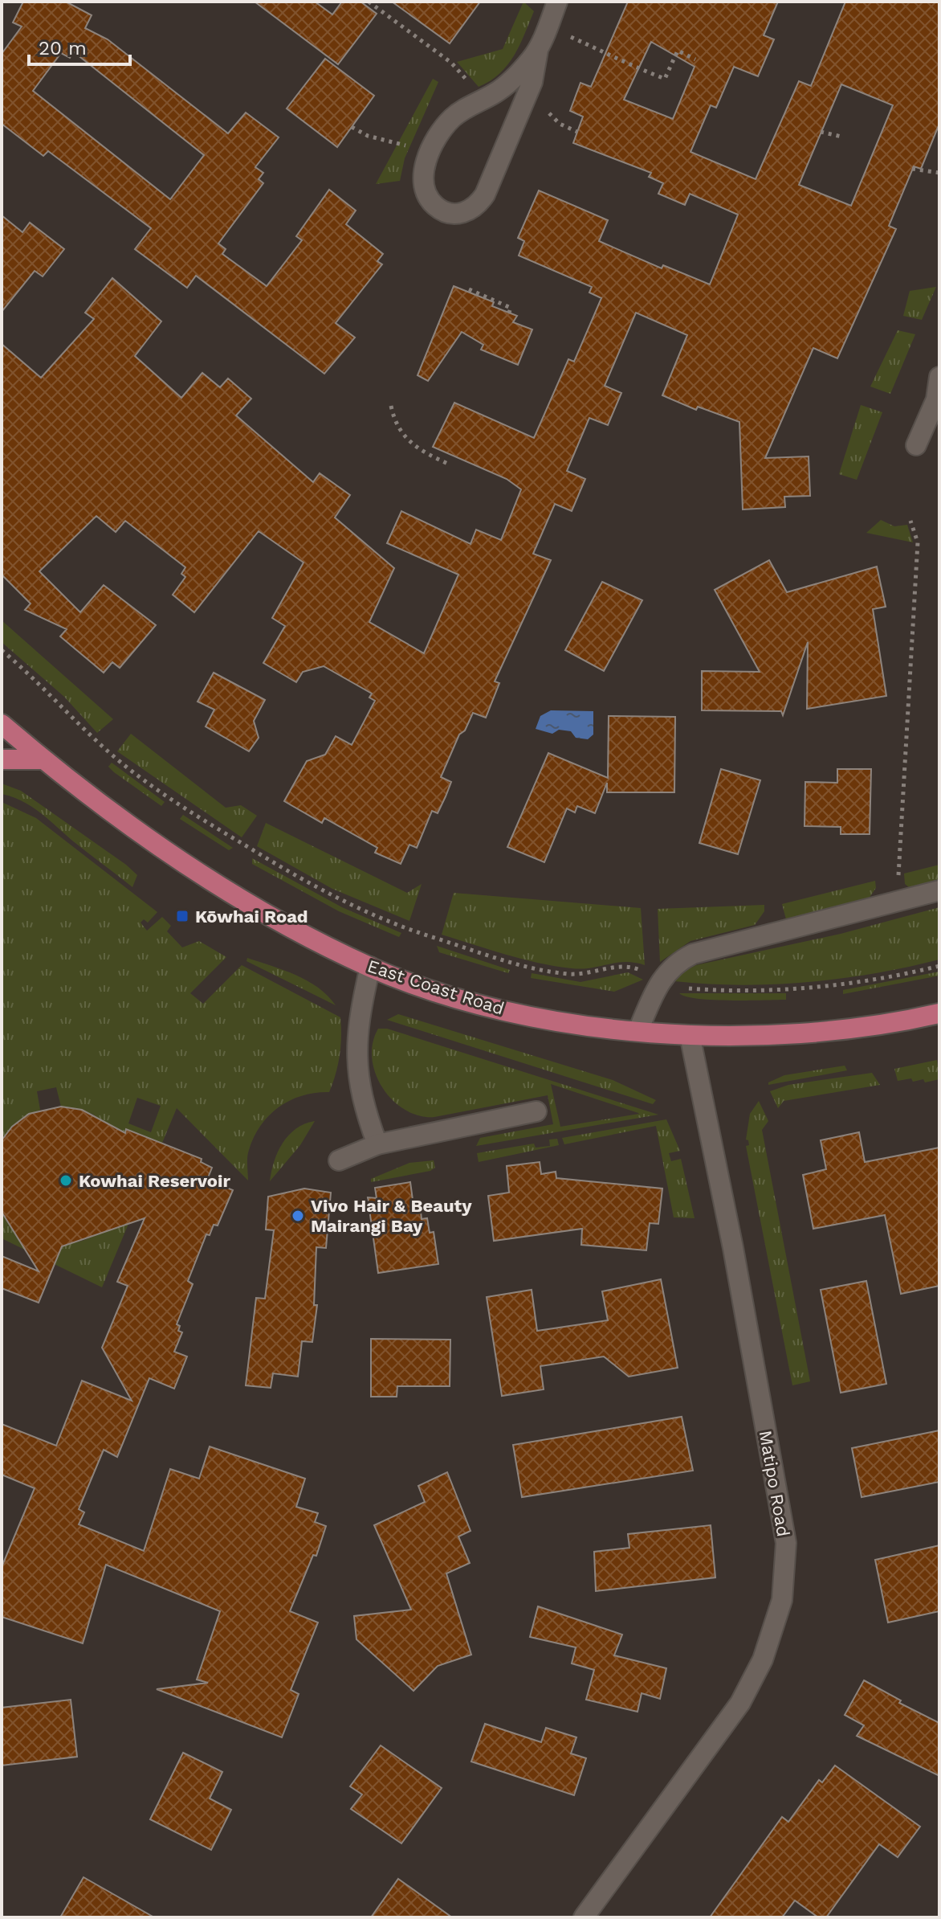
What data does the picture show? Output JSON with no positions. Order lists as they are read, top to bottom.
{
  "streets": {
    "main road": ["East Coast Road"],
    "street": ["Matipo Road"]
  },
  "crossings": [
    ["East Coast Road", "Matipo Road"]
  ],
  "places": {
    "transit": ["Kōwhai Road"],
    "other": ["Kowhai Reservoir", "Vivo Hair & Beauty Mairangi Bay"]
  },
  "scale_bar": "20 m"
}
